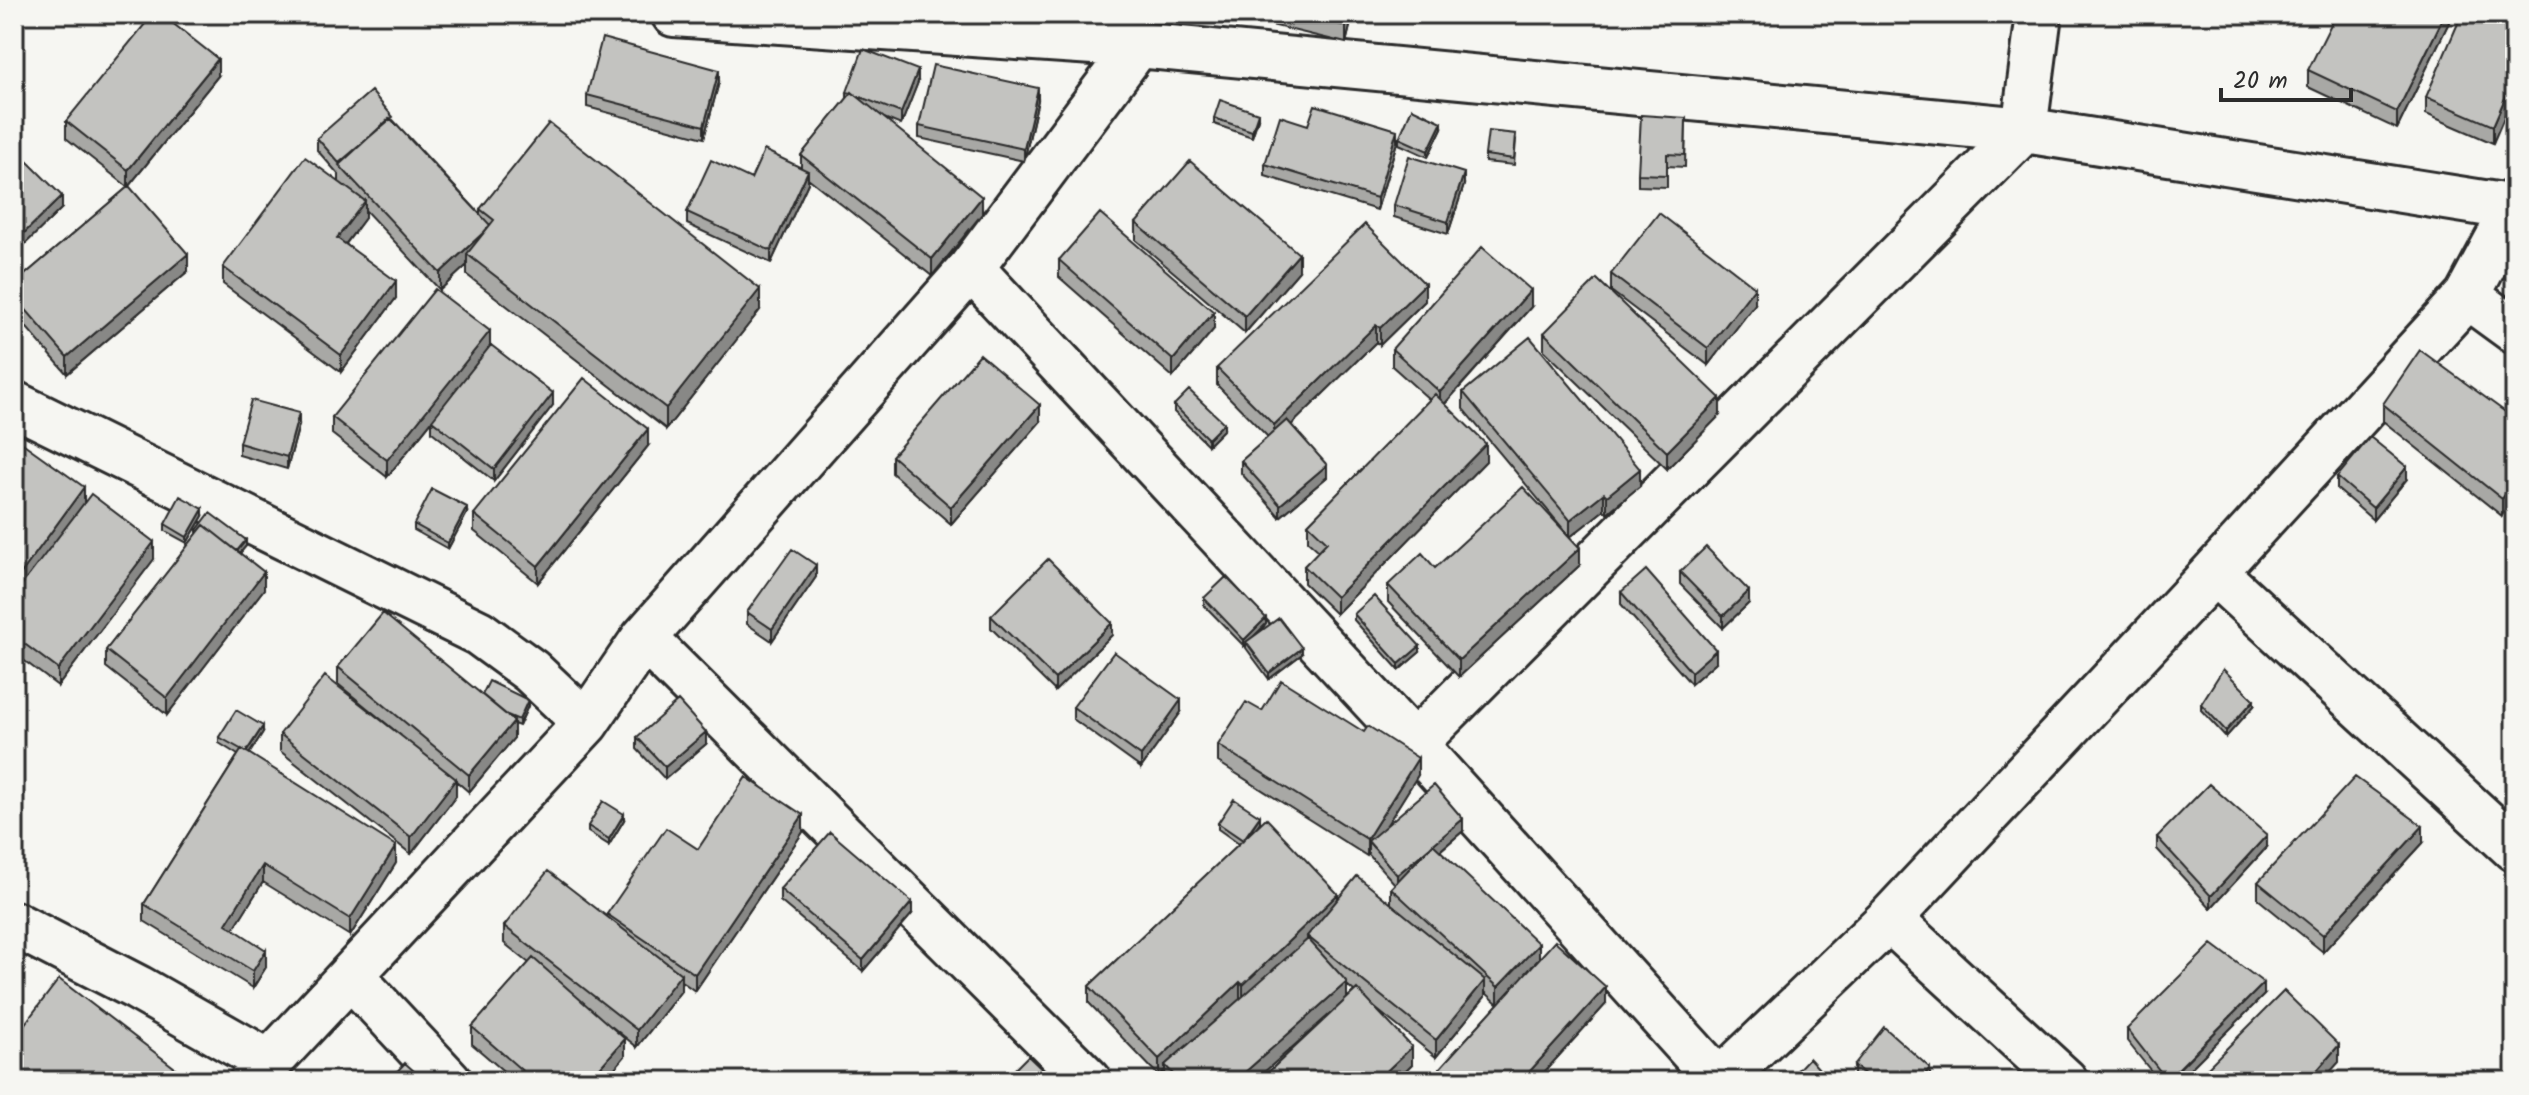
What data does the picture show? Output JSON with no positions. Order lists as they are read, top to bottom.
{
  "scale_bar": "20 m"
}
